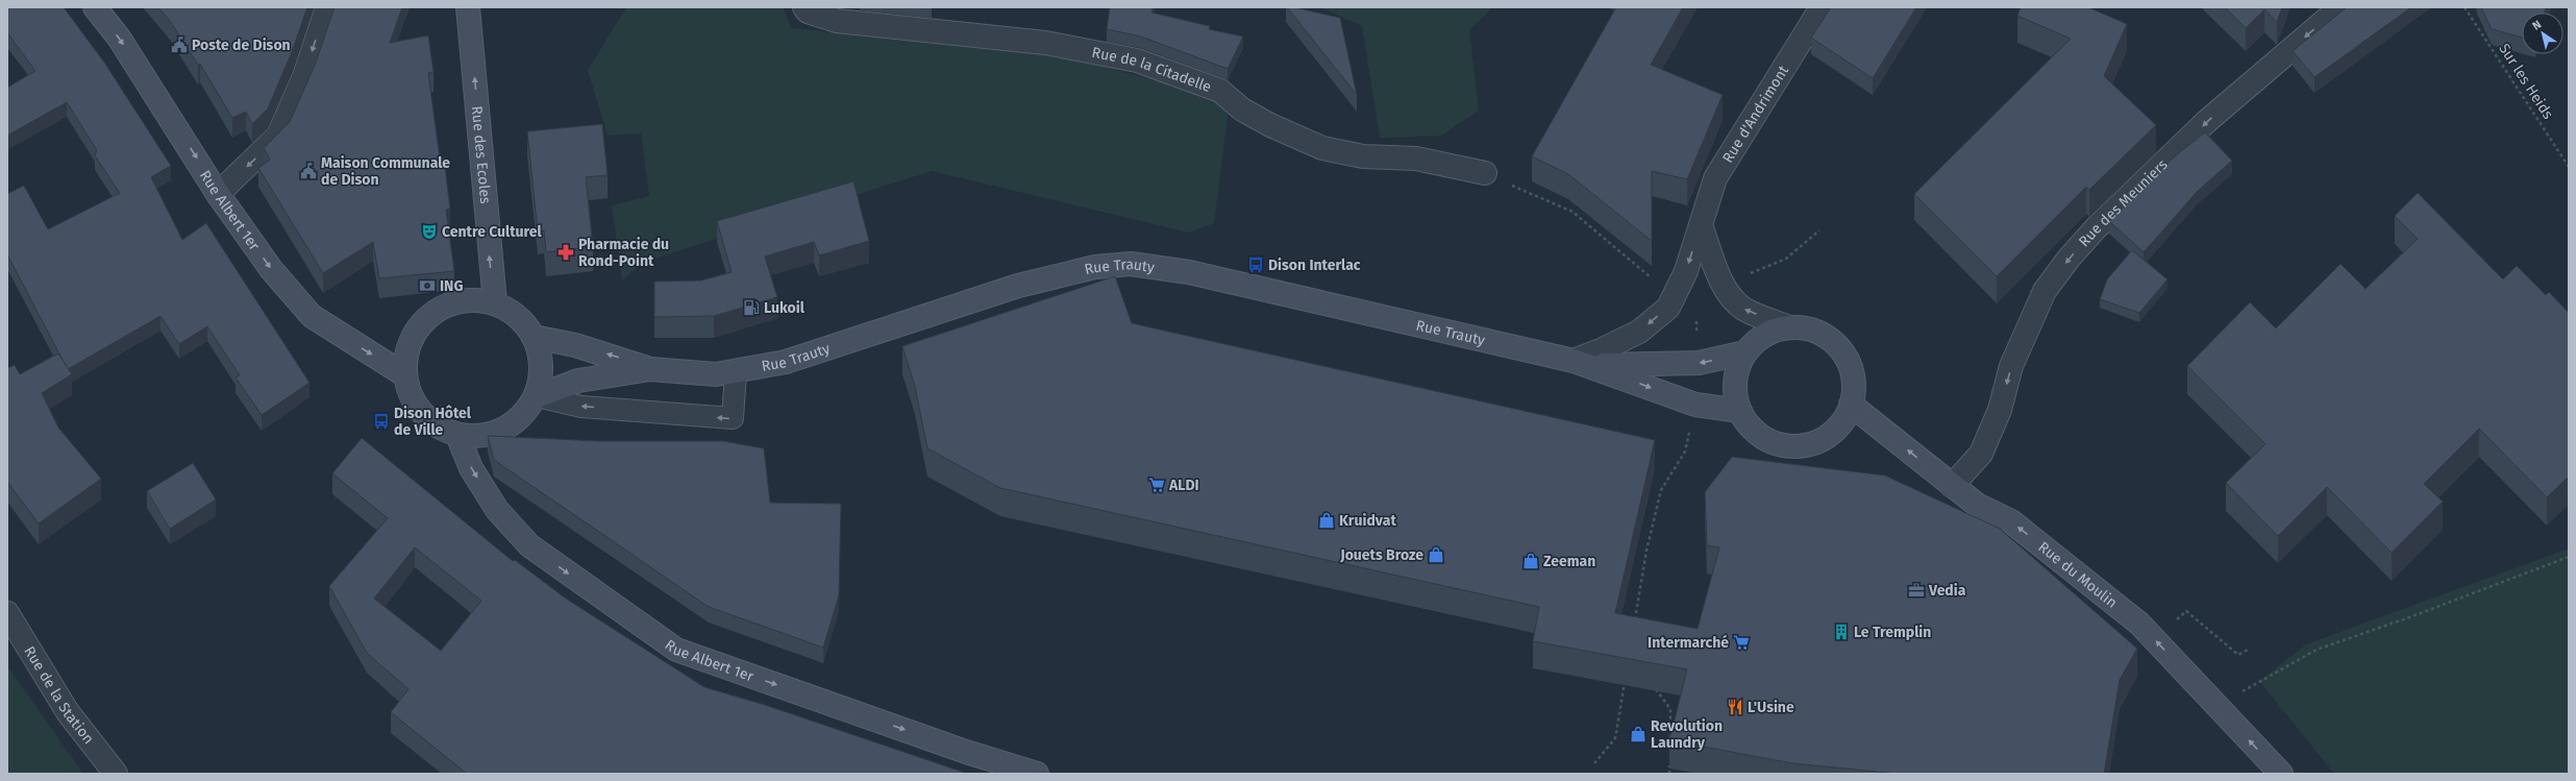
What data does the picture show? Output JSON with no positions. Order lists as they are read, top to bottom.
{
  "streets": {
    "main road": [
      "Rue des Ecoles",
      "Rue Albert 1er",
      "Rue Trauty",
      "Rue du Moulin"
    ],
    "street": [
      "Rue de la Citadelle",
      "Rue d'Andrimont",
      "Rue des Meuniers",
      "Rue de la Station"
    ],
    "path": ["Sur les Heids"]
  },
  "crossings": [
    ["Rue d'Andrimont", "Rue Trauty"],
    ["Rue des Ecoles", "Rue Albert 1er"],
    ["Rue des Ecoles", "Rue Trauty"],
    ["Rue des Meuniers", "Rue du Moulin"],
    ["Rue Albert 1er", "Rue Trauty"],
    ["Rue Trauty", "Rue du Moulin"]
  ],
  "one_way": [
    "Rue d'Andrimont",
    "Rue des Ecoles",
    "Rue des Meuniers",
    "Rue Albert 1er",
    "Rue du Moulin"
  ],
  "places": {
    "public building": ["Poste de Dison", "Maison Communale de Dison"],
    "theatre": ["Centre Culturel"],
    "pharmacy": ["Pharmacie du Rond-Point"],
    "bus stop": ["Dison Interlac", "Dison Hôtel de Ville"],
    "bank": ["ING"],
    "fuel station": ["Lukoil"],
    "supermarket": ["ALDI", "Intermarché"],
    "shop": [
      "Kruidvat",
      "Jouets Broze",
      "Zeeman",
      "Revolution Laundry"
    ],
    "office": ["Vedia"],
    "building": ["Le Tremplin"],
    "restaurant": ["L'Usine"]
  },
  "north": "top left"
}
